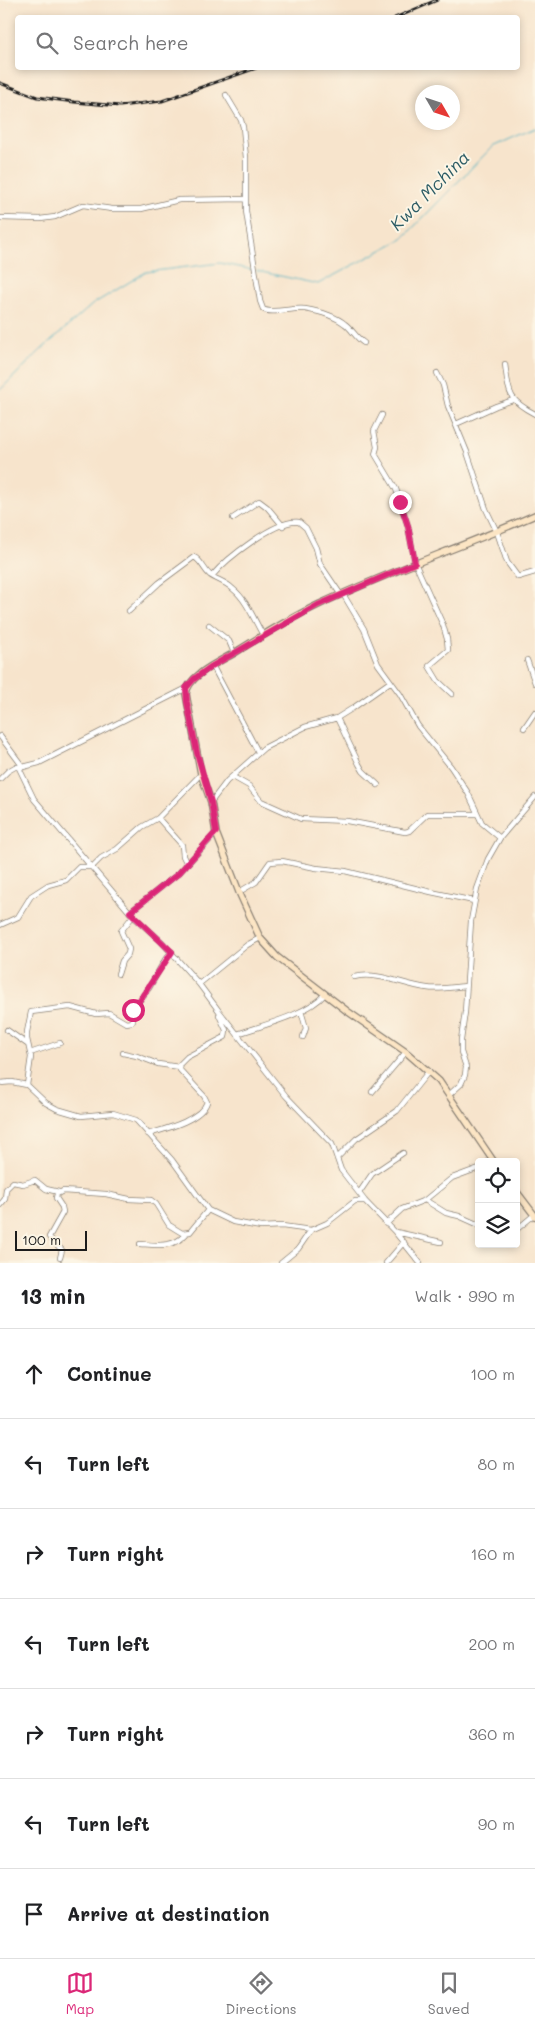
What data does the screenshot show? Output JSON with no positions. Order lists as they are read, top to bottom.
{
  "water": ["Kwa Mchina"],
  "scale_bar": "100 m",
  "north": "bottom right",
  "page": {
    "search": "Search here",
    "scale": "100 m",
    "heading": ["13 min", "Walk · 990 m"],
    "list": [
      ["Continue", "100 m"],
      ["Turn left", "80 m"],
      ["Turn right", "160 m"],
      ["Turn left", "200 m"],
      ["Turn right", "360 m"],
      ["Turn left", "90 m"],
      "Arrive at destination"
    ],
    "nav": ["Map", "Directions", "Saved"]
  }
}
